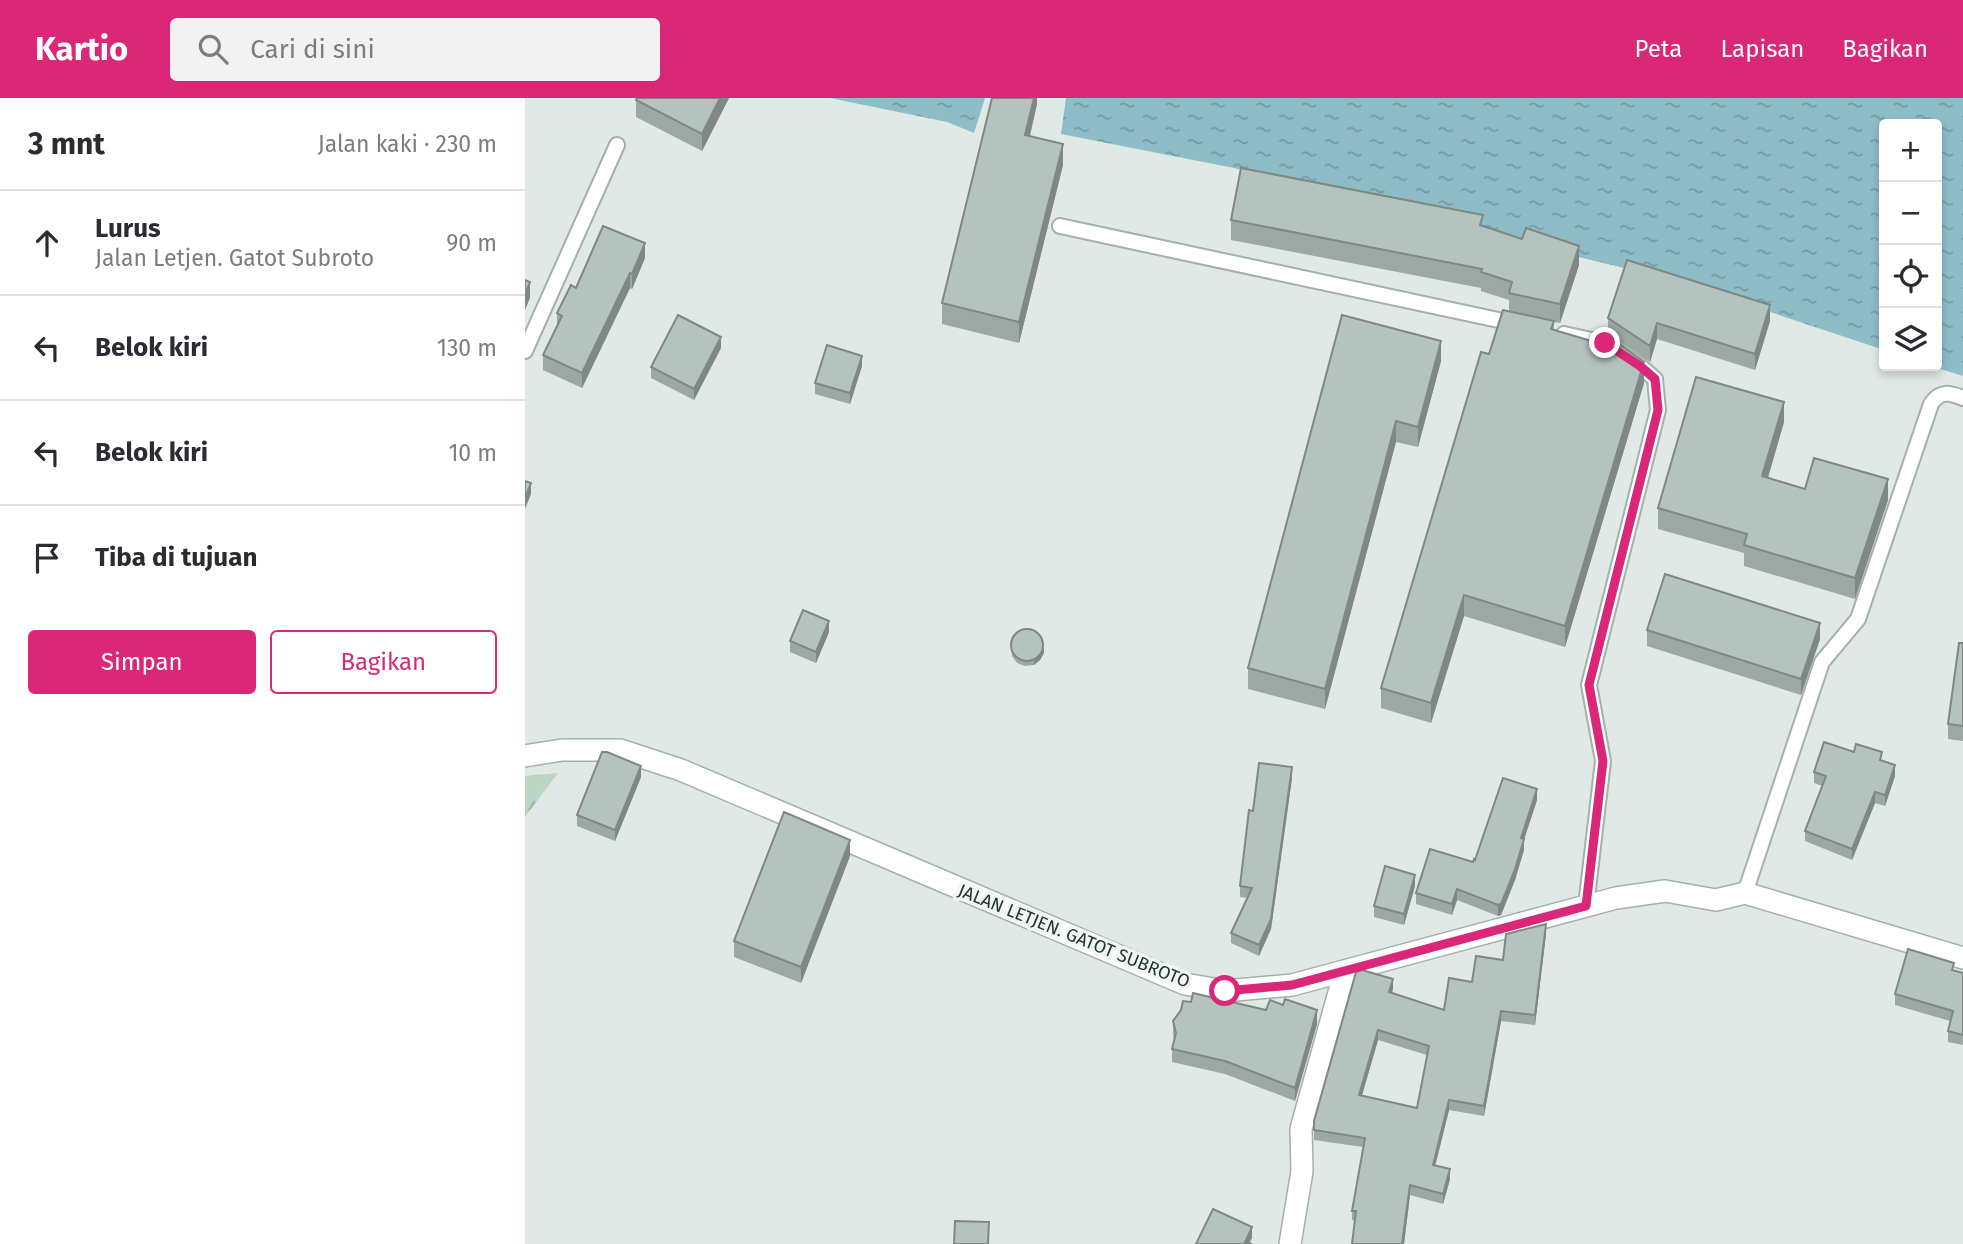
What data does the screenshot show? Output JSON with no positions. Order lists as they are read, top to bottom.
{
  "streets": {
    "street": ["JALAN LETJEN. GATOT SUBROTO"]
  },
  "page": {
    "header": "Kartio",
    "search": "Cari di sini",
    "nav": ["Peta", "Lapisan", "Bagikan"],
    "heading": ["3 mnt", "Jalan kaki · 230 m"],
    "map_buttons": ["+", "−"],
    "list": [
      ["Lurus", "Jalan Letjen. Gatot Subroto", "90 m"],
      ["Belok kiri", "130 m"],
      ["Belok kiri", "10 m"],
      "Tiba di tujuan"
    ],
    "buttons": ["Simpan", "Bagikan"]
  }
}
